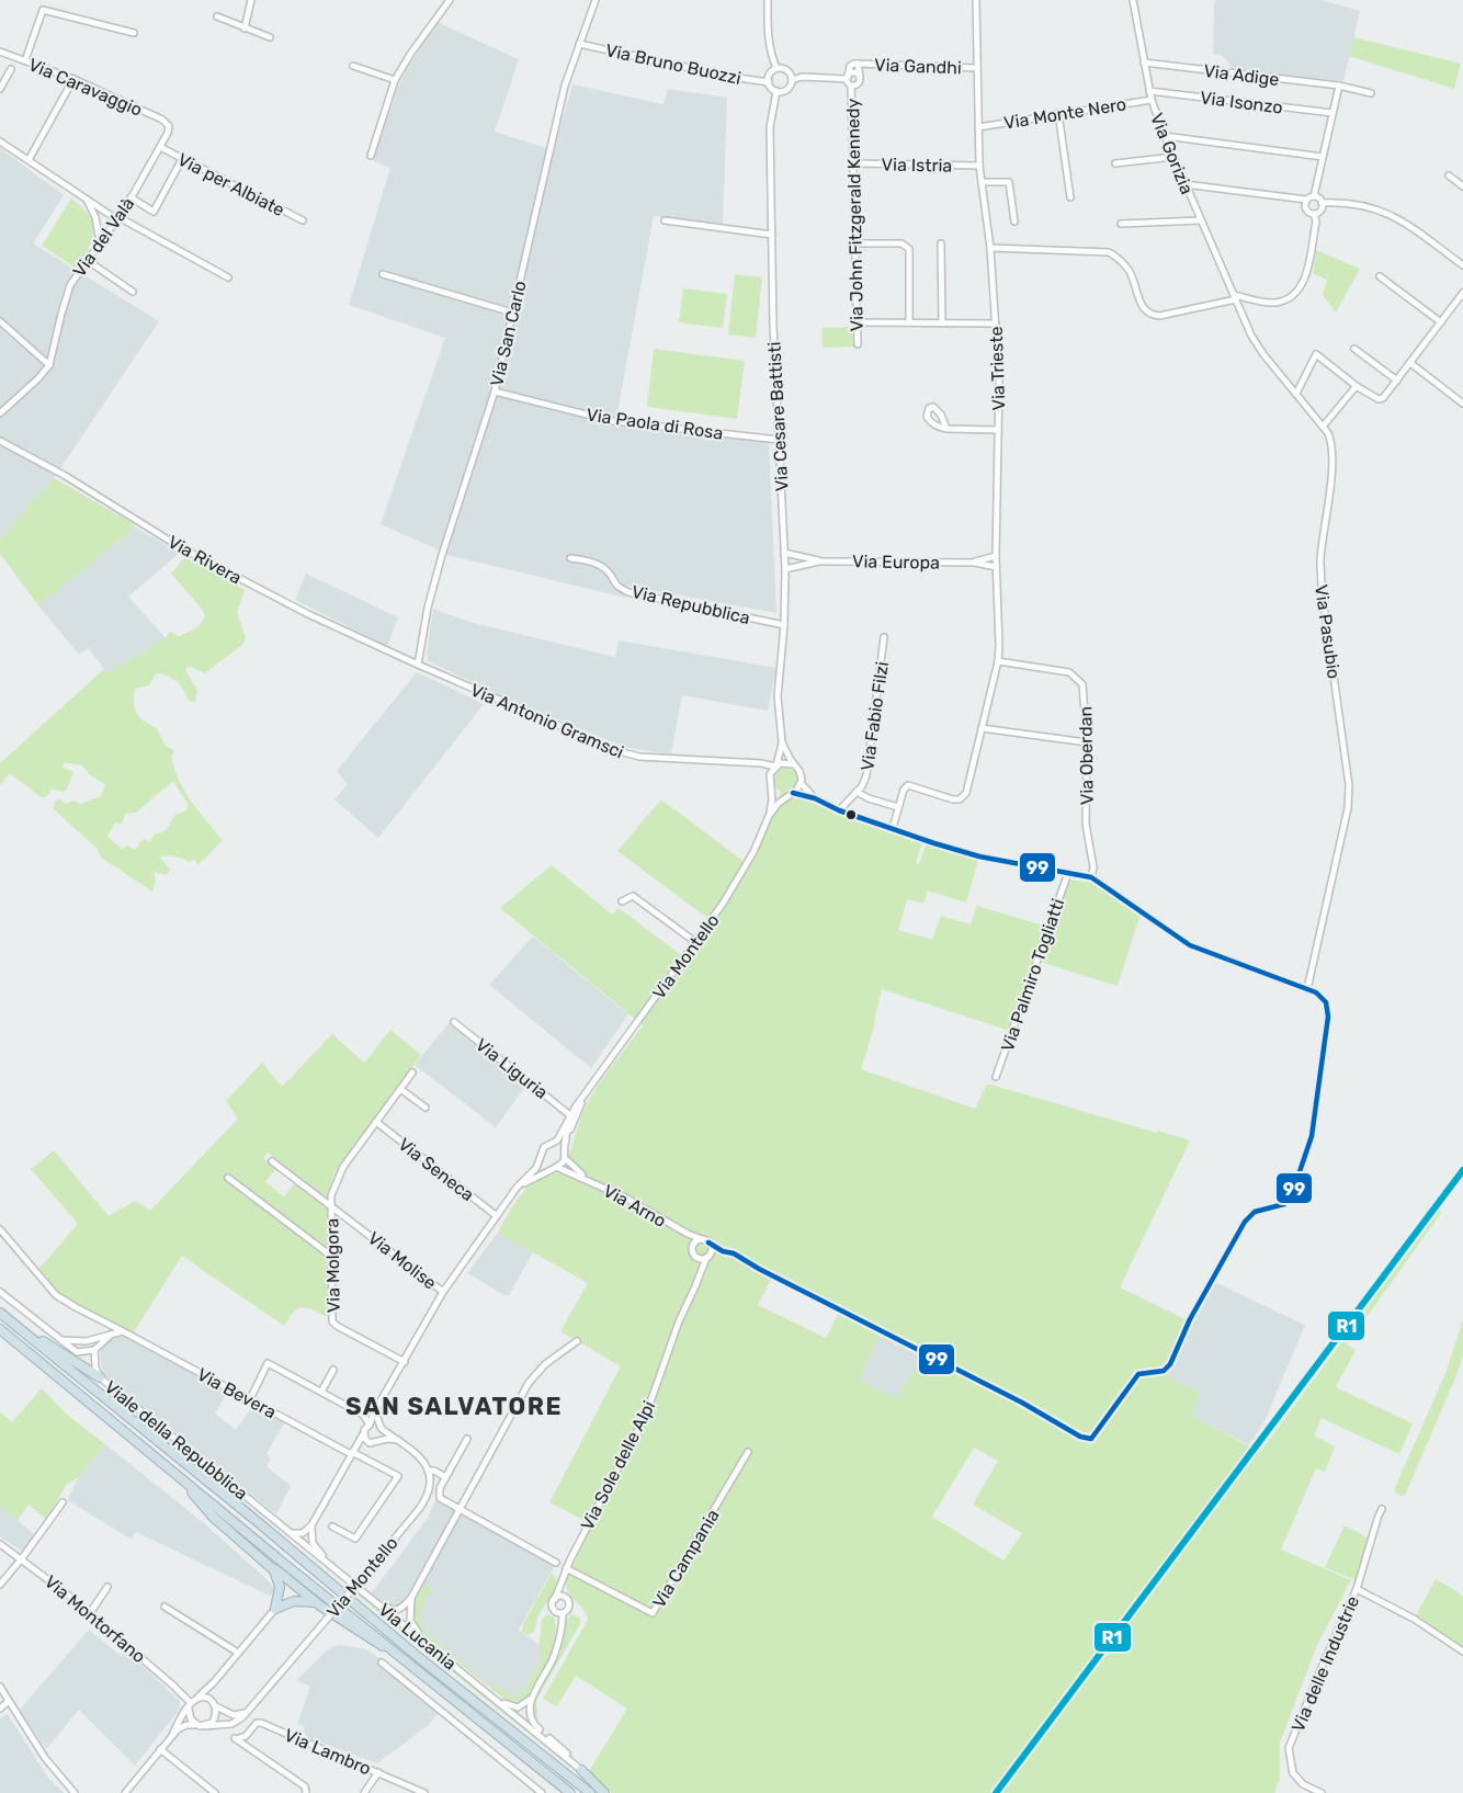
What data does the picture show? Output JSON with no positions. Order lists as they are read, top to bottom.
{
  "streets": {
    "street": [
      "Via Bruno Buozzi",
      "Via Gandhi",
      "Via Adige",
      "Via Caravaggio",
      "Via Isonzo",
      "Via Monte Nero",
      "Via Gorizia",
      "Via Istria",
      "Via per Albiate",
      "Via John Fitzgerald Kennedy",
      "Via del Valà",
      "Via San Carlo",
      "Via Trieste",
      "Via Cesare Battisti",
      "Via Paola di Rosa",
      "Via Rivera",
      "Via Europa",
      "Via Repubblica",
      "Via Pasubio",
      "Via Fabio Filzi",
      "Via Antonio Gramsci",
      "Via Oberdan",
      "Via Montello",
      "Via Palmiro Togliatti",
      "Via Liguria",
      "Via Seneca",
      "Via Arno",
      "Via Molise",
      "Via Molgora",
      "Via Bevera",
      "Viale della Repubblica",
      "Via Sole delle Alpi",
      "Via Campania",
      "Via Montorfano",
      "Via Lucania",
      "Via delle Industrie",
      "Via Lambro"
    ]
  },
  "crossings": [
    ["Via Bruno Buozzi", "Via San Carlo"],
    ["Via Bruno Buozzi", "Via Cesare Battisti"],
    ["Via Gandhi", "Via John Fitzgerald Kennedy"],
    ["Via Gandhi", "Via Trieste"],
    ["Via Adige", "Via Gorizia"],
    ["Via Caravaggio", "Via del Valà"],
    ["Via Isonzo", "Via Gorizia"],
    ["Via Monte Nero", "Via Gorizia"],
    ["Via Monte Nero", "Via Trieste"],
    ["Via Gorizia", "Via Pasubio"],
    ["Via Istria", "Via John Fitzgerald Kennedy"],
    ["Via Istria", "Via Trieste"],
    ["Via per Albiate", "Via del Valà"],
    ["Via San Carlo", "Via Paola di Rosa"],
    ["Via San Carlo", "Via Rivera"],
    ["Via San Carlo", "Via Antonio Gramsci"],
    ["Via Trieste", "Via Europa"],
    ["Via Trieste", "Via Fabio Filzi"],
    ["Via Trieste", "Via Oberdan"],
    ["Via Cesare Battisti", "Via Paola di Rosa"],
    ["Via Cesare Battisti", "Via Europa"],
    ["Via Cesare Battisti", "Via Repubblica"],
    ["Via Cesare Battisti", "Via Antonio Gramsci"],
    ["Via Cesare Battisti", "Via Montello"],
    ["Via Rivera", "Via Antonio Gramsci"],
    ["Via Pasubio", "Via Arno"],
    ["Via Antonio Gramsci", "Via Montello"],
    ["Via Montello", "Via Liguria"],
    ["Via Montello", "Via Arno"],
    ["Via Montello", "Via Montorfano"],
    ["Via Montello", "Via Lucania"],
    ["Via Seneca", "Via Molgora"],
    ["Via Arno", "Via Sole delle Alpi"],
    ["Via Molise", "Via Molgora"],
    ["Viale della Repubblica", "Via Lucania"],
    ["Via Sole delle Alpi", "Via Campania"]
  ],
  "districts": ["SAN SALVATORE"],
  "lines": ["transit line 99", "transit line R1"]
}
